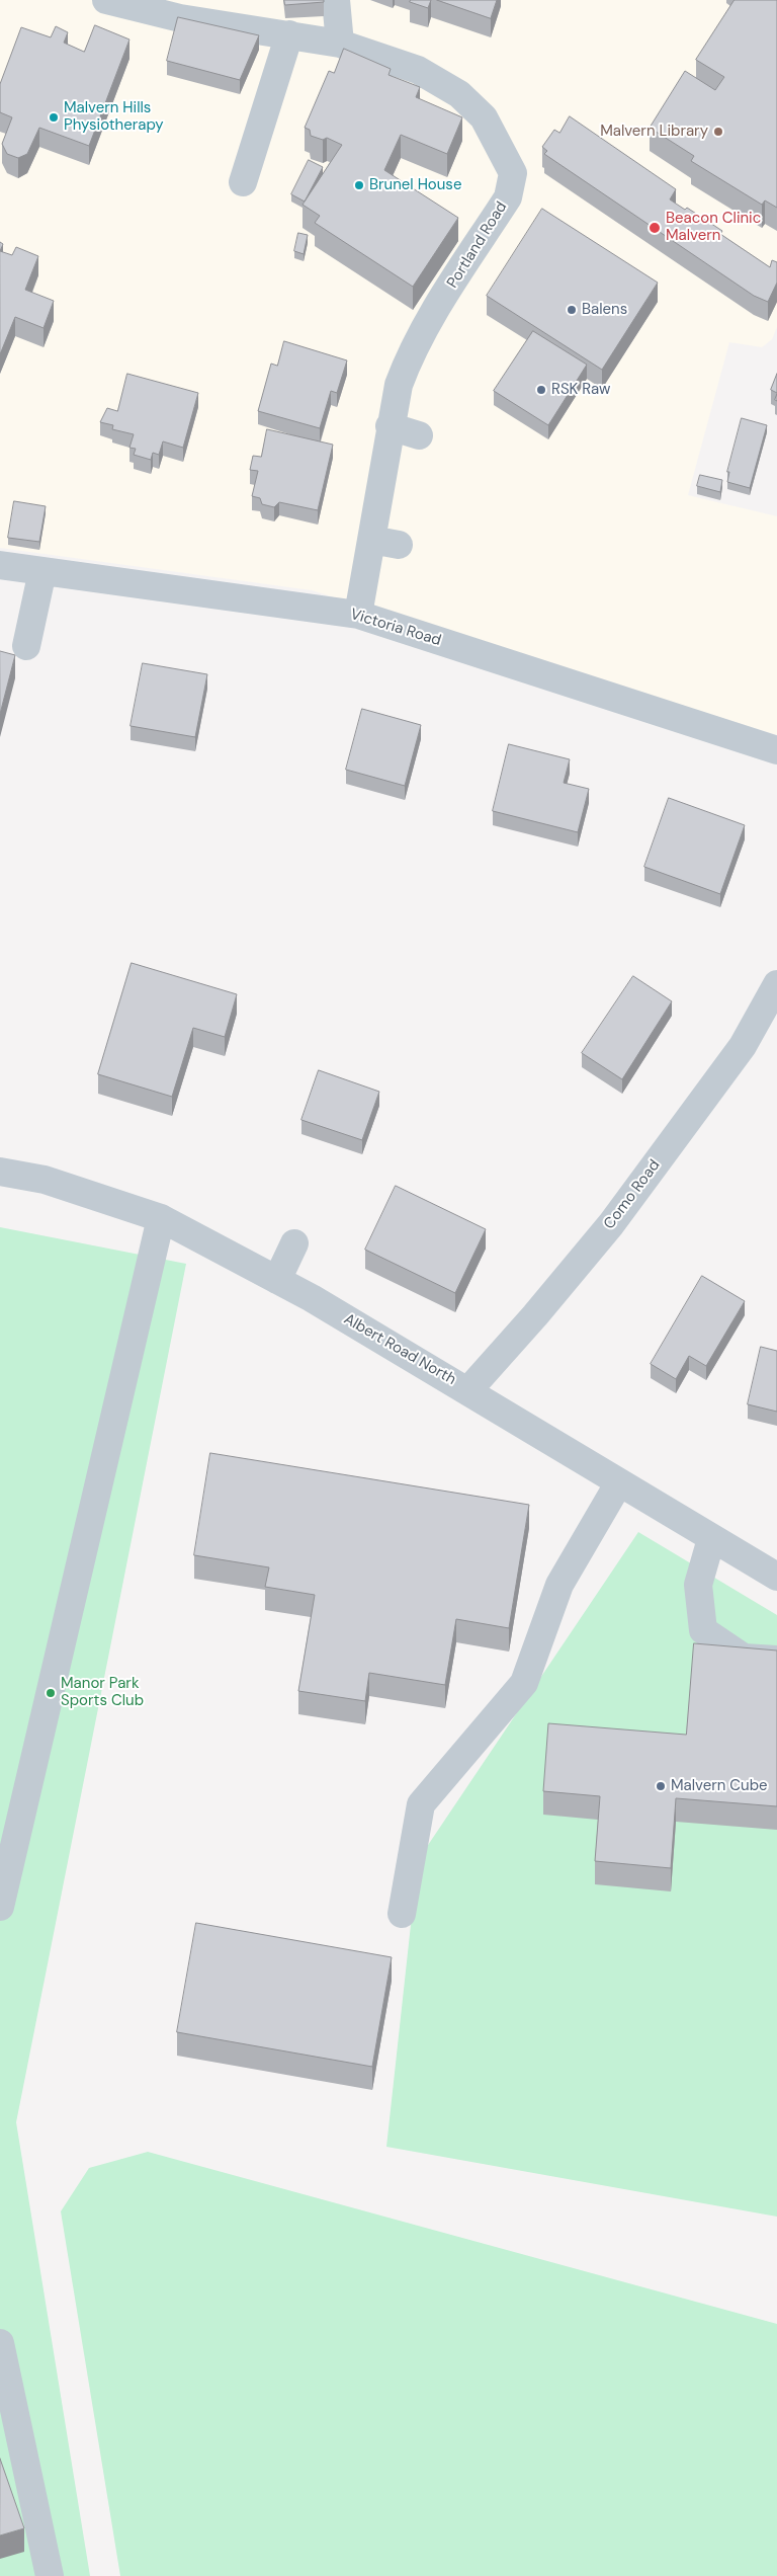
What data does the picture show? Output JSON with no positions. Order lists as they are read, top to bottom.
{
  "streets": {
    "street": [
      "Portland Road",
      "Victoria Road",
      "Como Road",
      "Albert Road North"
    ]
  },
  "crossings": [
    ["Portland Road", "Victoria Road"],
    ["Como Road", "Albert Road North"]
  ],
  "places": [
    "Malvern Hills Physiotherapy",
    "Malvern Library",
    "Brunel House",
    "Beacon Clinic Malvern",
    "Balens",
    "RSK Raw",
    "Manor Park Sports Club",
    "Malvern Cube"
  ]
}
